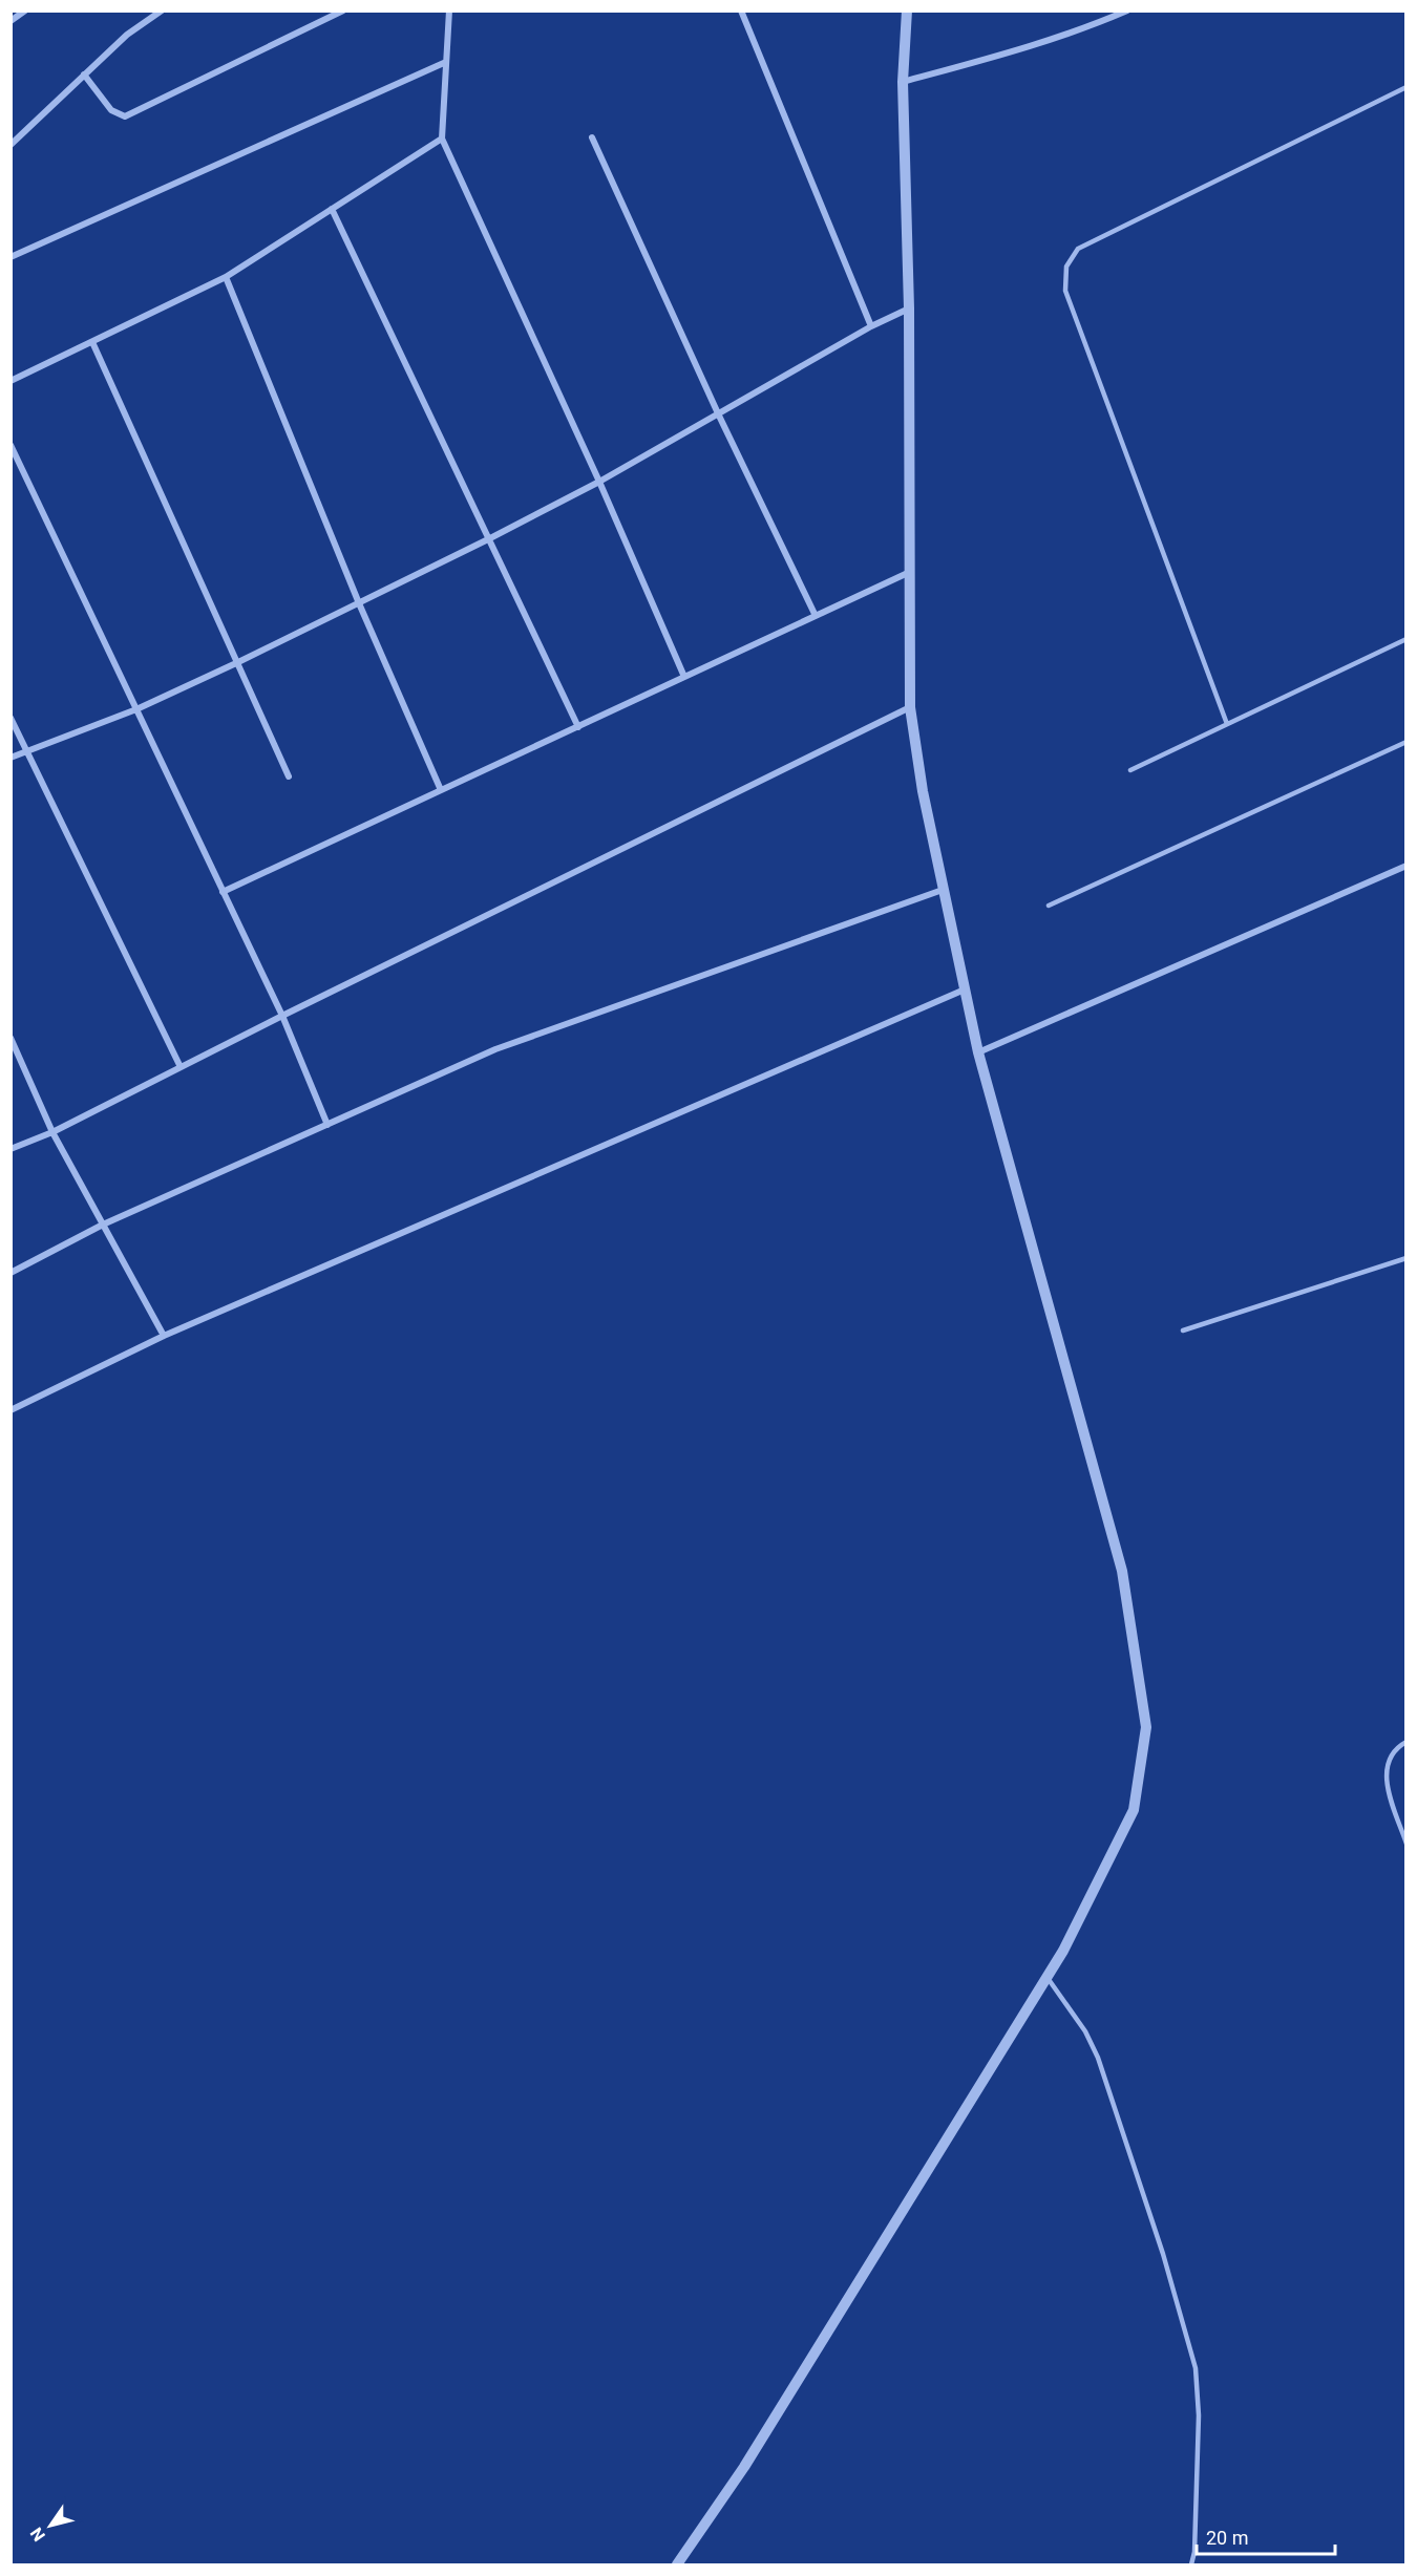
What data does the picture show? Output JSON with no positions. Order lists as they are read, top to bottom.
{
  "scale_bar": "20 m",
  "north": "bottom left"
}
